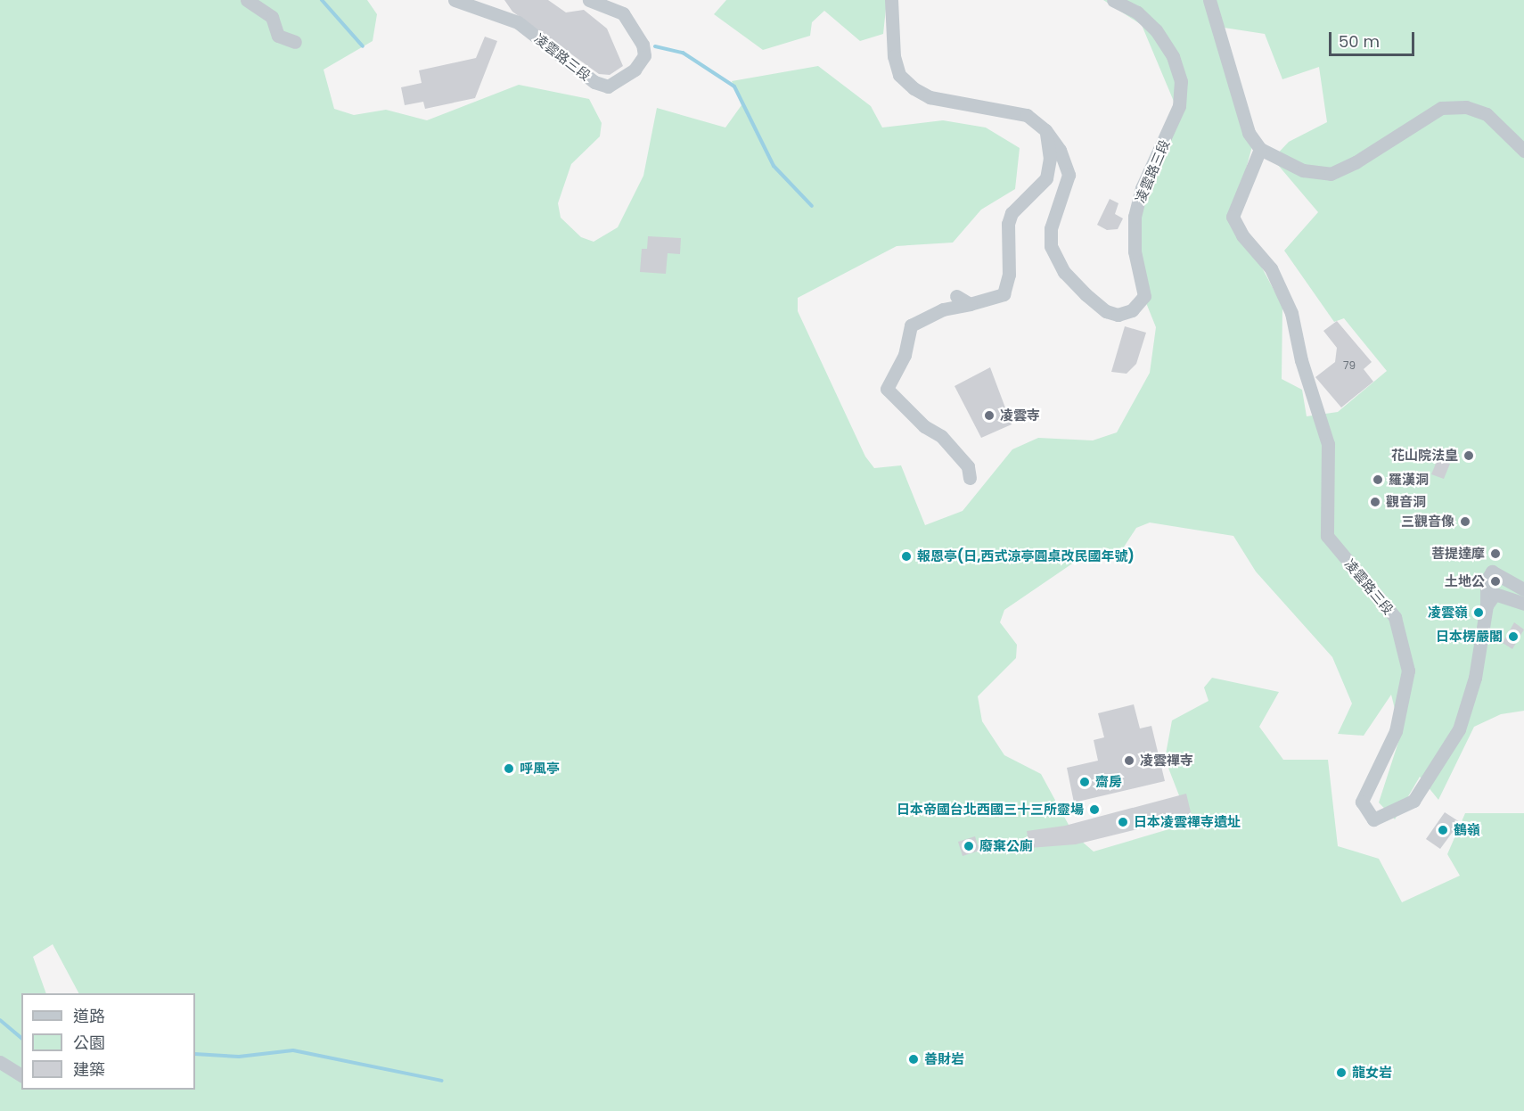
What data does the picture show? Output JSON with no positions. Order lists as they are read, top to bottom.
{
  "streets": {
    "street": ["凌雲路三段"]
  },
  "places": [
    "凌雲寺",
    "花山院法皇",
    "羅漢洞",
    "觀音洞",
    "三觀音像",
    "菩提達摩",
    "報恩亭(日,西式涼亭圓桌改民國年號)",
    "土地公",
    "凌雲嶺",
    "日本楞嚴閣",
    "凌雲禪寺",
    "呼風亭",
    "齋房",
    "日本帝國台北西國三十三所靈場",
    "日本凌雲禪寺遺址",
    "鶴嶺",
    "廢棄公廁",
    "善財岩",
    "龍女岩"
  ],
  "house_numbers": ["79"],
  "legend": ["道路", "公園", "建築"],
  "scale_bar": "50 m"
}
